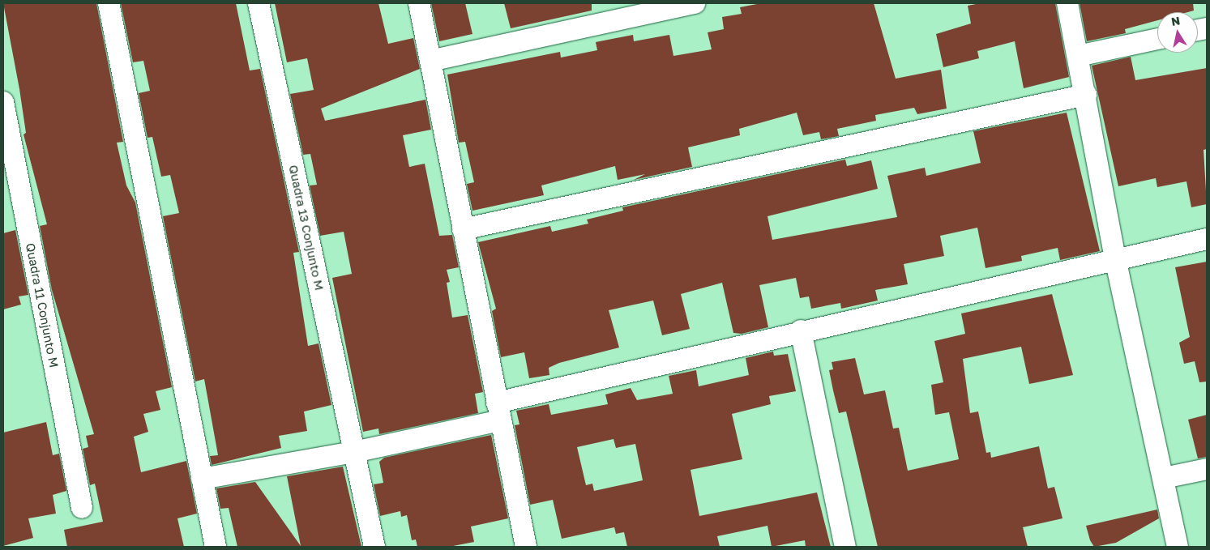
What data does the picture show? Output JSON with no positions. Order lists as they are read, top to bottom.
{
  "streets": {
    "street": ["Quadra 13 Conjunto M", "Quadra 11 Conjunto M"]
  },
  "north": "top"
}
